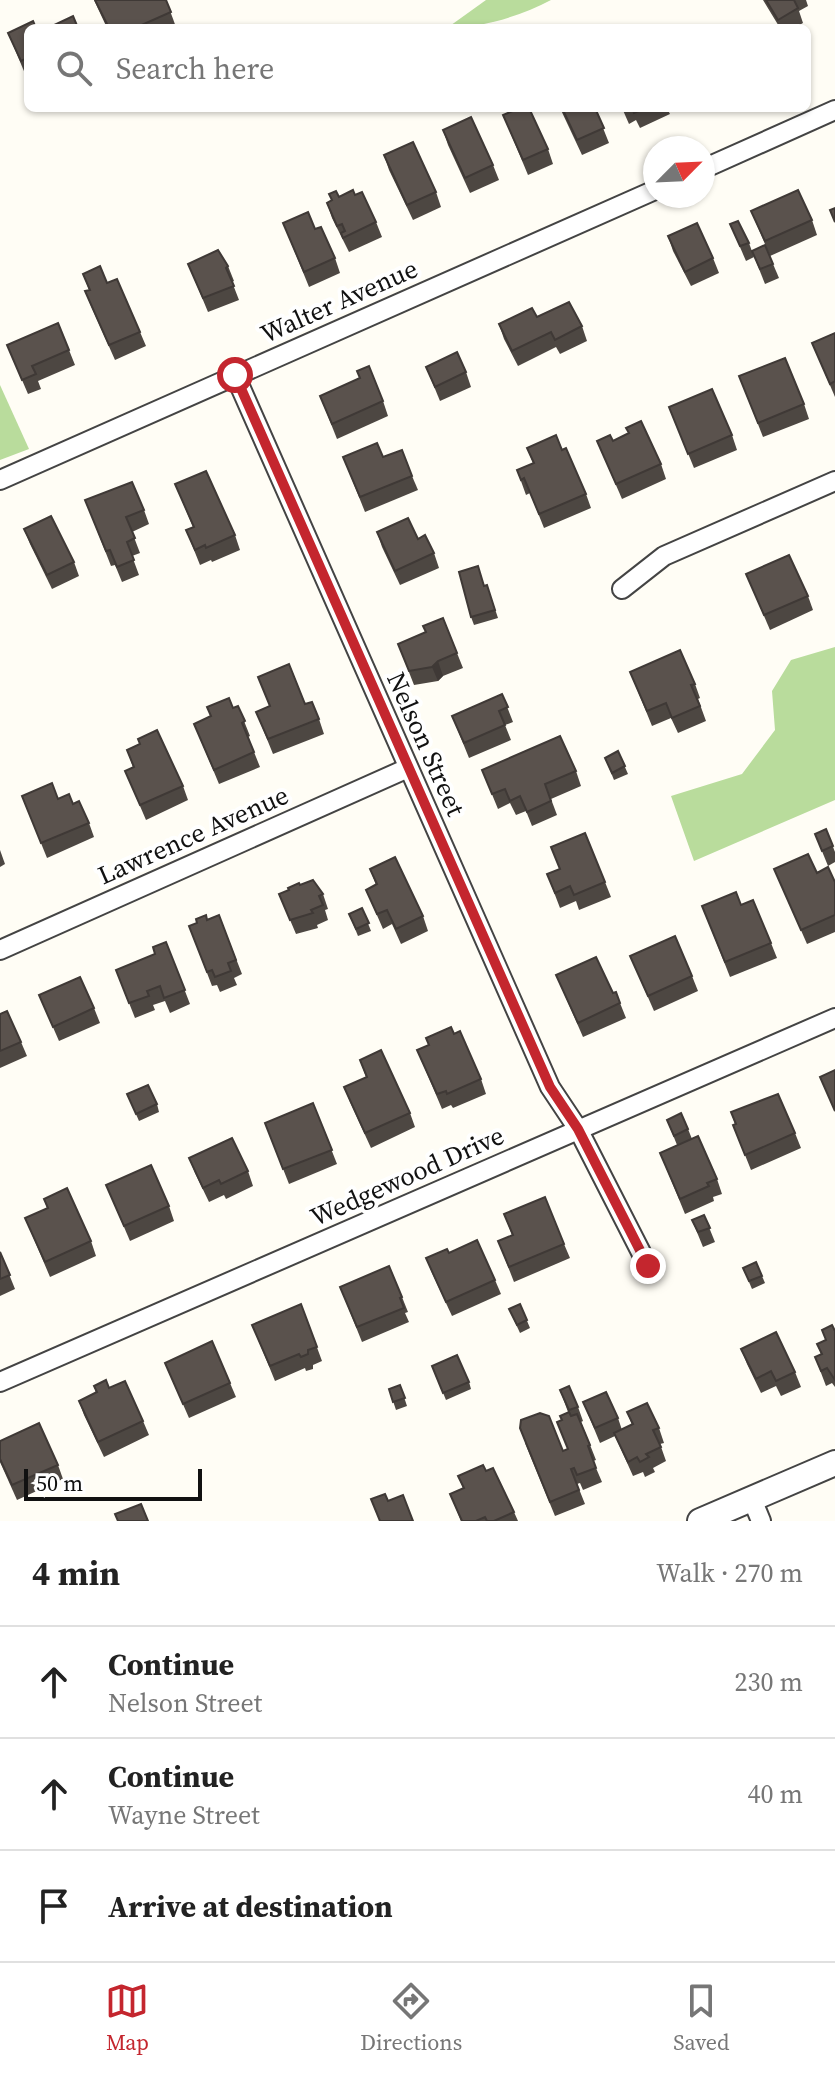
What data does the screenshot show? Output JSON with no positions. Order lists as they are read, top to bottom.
{
  "streets": {
    "street": [
      "Walter Avenue",
      "Nelson Street",
      "Lawrence Avenue",
      "Wedgewood Drive"
    ]
  },
  "crossings": [
    ["Walter Avenue", "Nelson Street"],
    ["Nelson Street", "Lawrence Avenue"],
    ["Nelson Street", "Wedgewood Drive"]
  ],
  "scale_bar": "50 m",
  "north": "top right",
  "page": {
    "search": "Search here",
    "scale": "50 m",
    "heading": ["4 min", "Walk · 270 m"],
    "list": [
      ["Continue", "Nelson Street", "230 m"],
      ["Continue", "Wayne Street", "40 m"],
      "Arrive at destination"
    ],
    "nav": ["Map", "Directions", "Saved"]
  }
}
